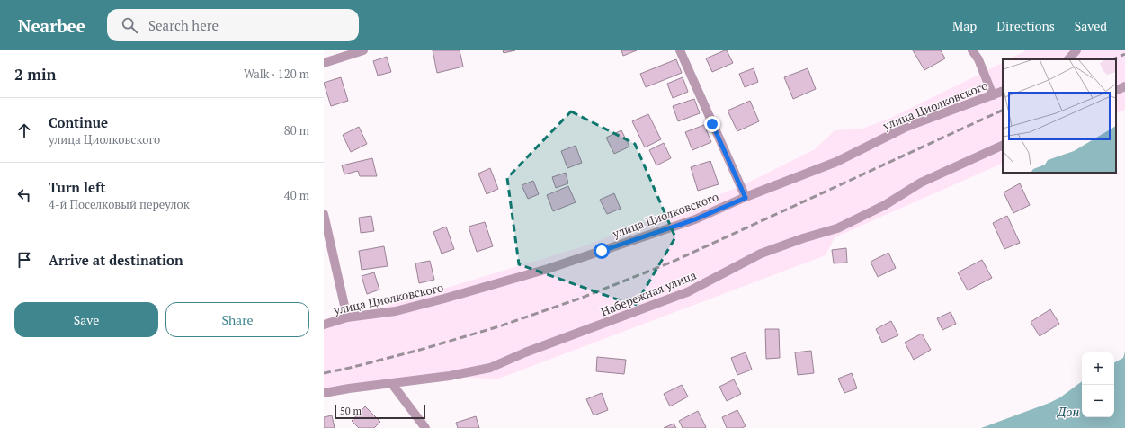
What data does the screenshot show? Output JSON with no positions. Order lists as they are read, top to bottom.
{
  "streets": {
    "street": ["улица Циолковского", "Набережная улица"]
  },
  "water": ["Дон"],
  "scale_bar": "50 m",
  "page": {
    "header": "Nearbee",
    "search": "Search here",
    "nav": ["Map", "Directions", "Saved"],
    "heading": ["2 min", "Walk · 120 m"],
    "list": [
      ["Continue", "улица Циолковского", "80 m"],
      ["Turn left", "4-й Поселковый переулок", "40 m"],
      "Arrive at destination"
    ],
    "buttons": ["Save", "Share"],
    "map_buttons": ["+", "−"],
    "scale": "50 m"
  }
}
